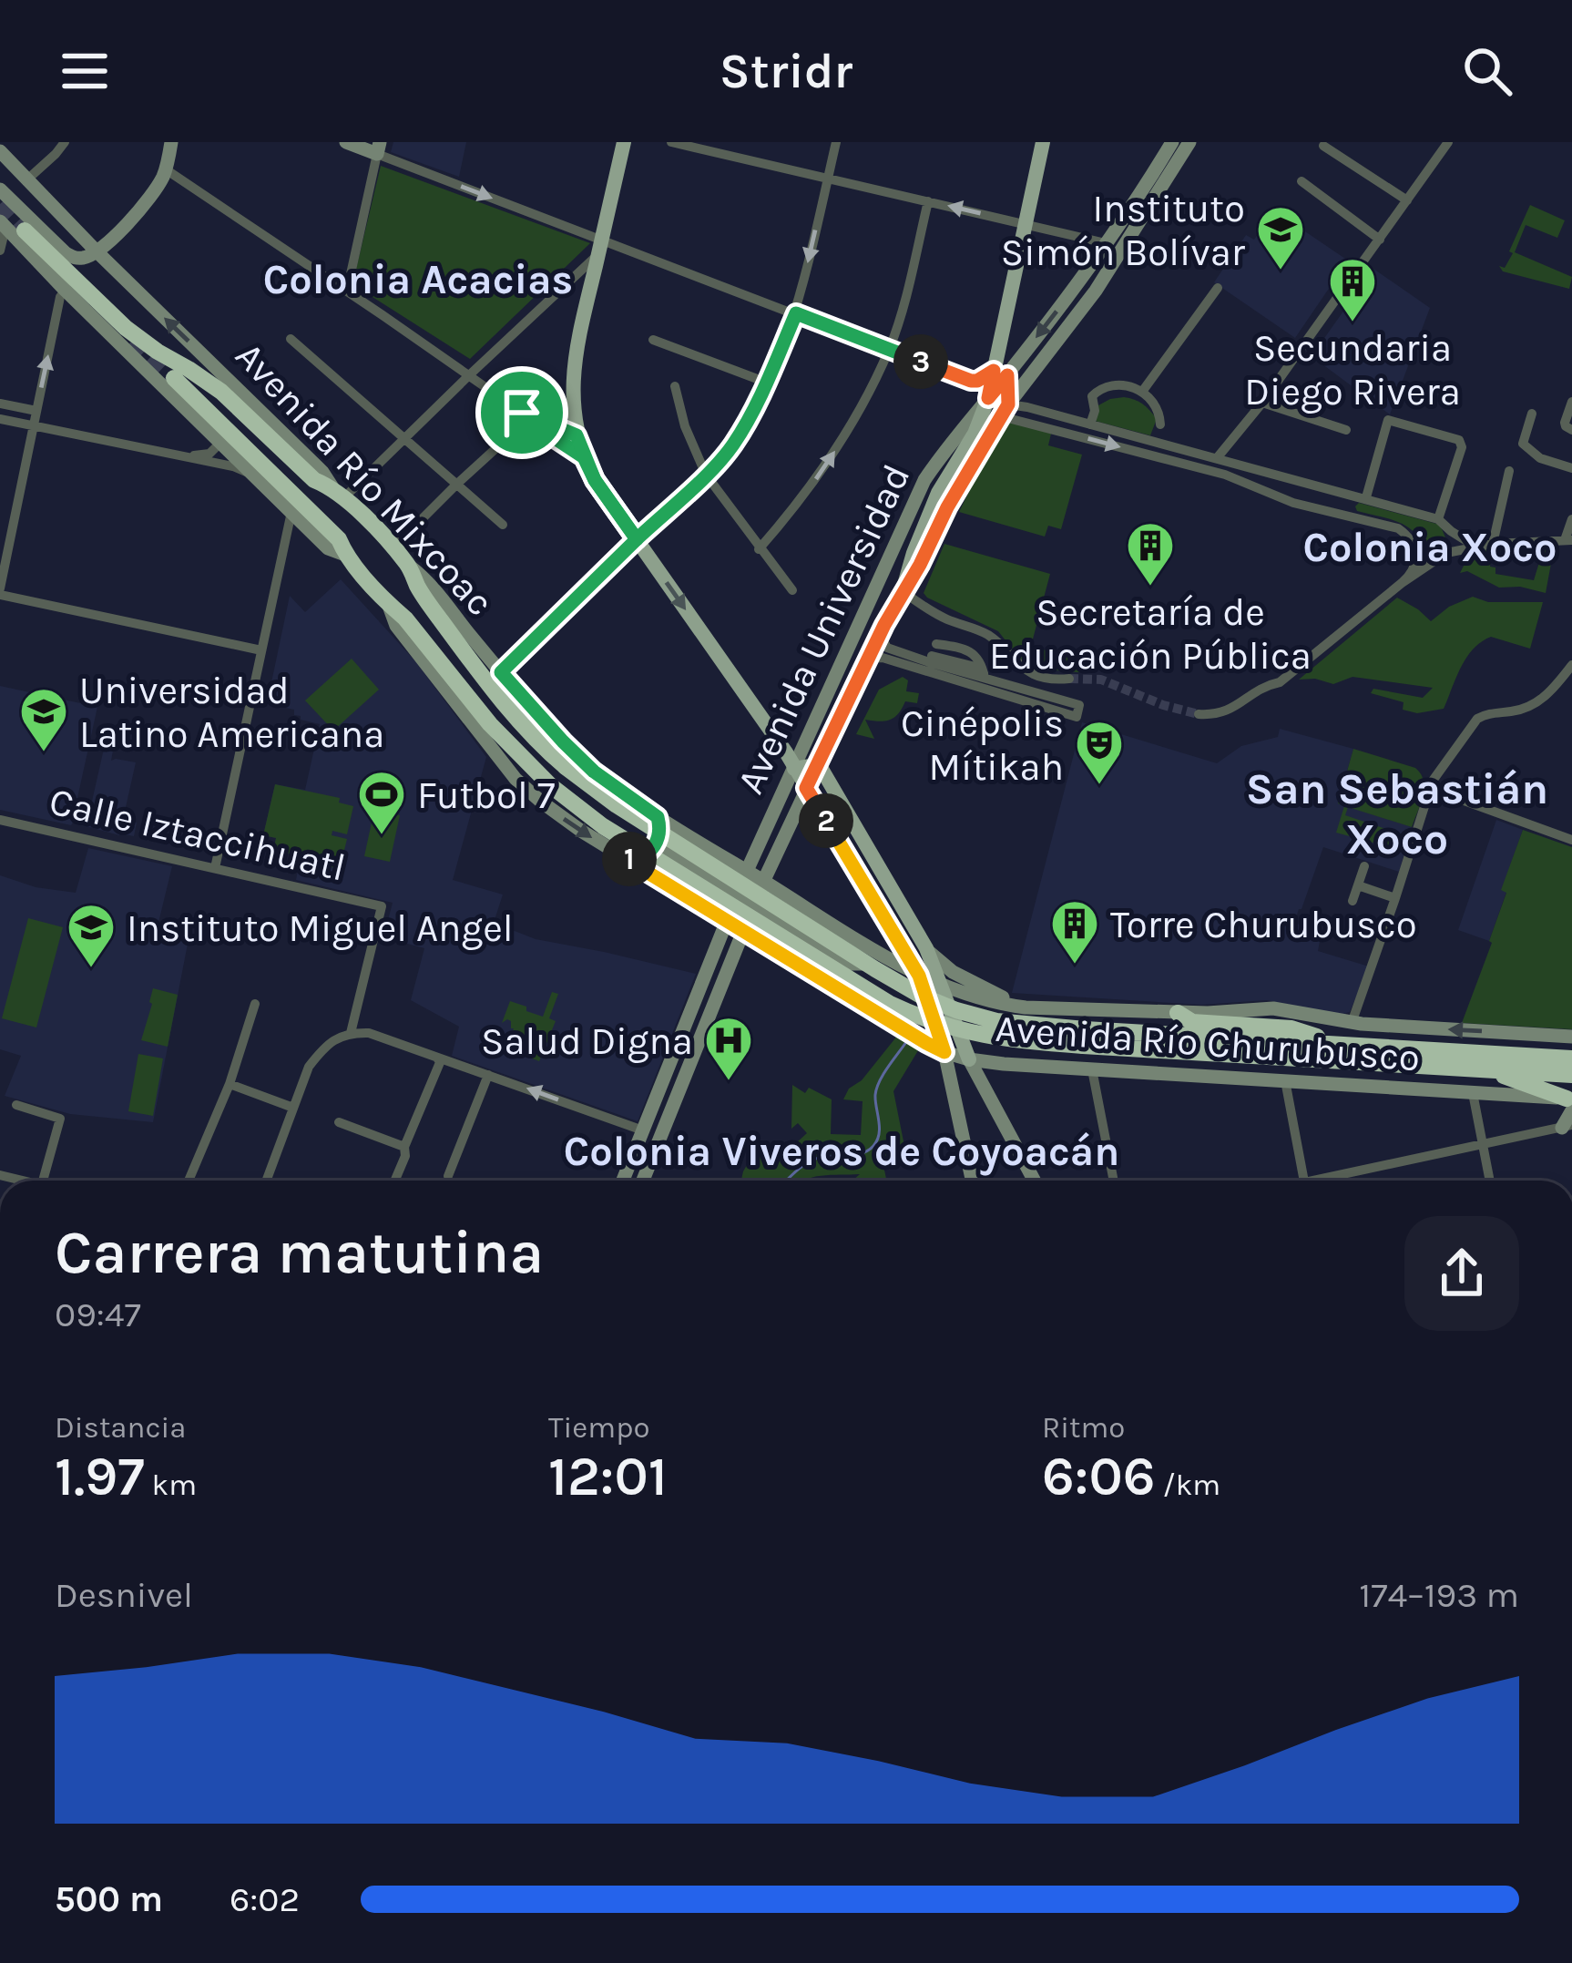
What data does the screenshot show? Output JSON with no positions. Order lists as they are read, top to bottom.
{
  "streets": {
    "highway": ["Avenida Río Mixcoac"],
    "main road": ["Avenida Universidad", "Avenida Río Churubusco"],
    "street": ["Calle Iztaccihuatl"]
  },
  "crossings": [
    ["Avenida Río Mixcoac", "Avenida Universidad"],
    ["Avenida Río Mixcoac", "Avenida Río Churubusco"],
    ["Avenida Universidad", "Avenida Río Churubusco"]
  ],
  "districts": [
    "Colonia Acacias",
    "Colonia Xoco",
    "San Sebastián Xoco",
    "Colonia Viveros de Coyoacán"
  ],
  "places": {
    "school or university": ["Instituto Simón Bolívar", "Universidad Latino Americana", "Instituto Miguel Angel"],
    "building": ["Secundaria Diego Rivera", "Secretaría de Educación Pública", "Torre Churubusco"],
    "theatre": ["Cinépolis Mítikah"],
    "sports": ["Futbol 7"],
    "hospital": ["Salud Digna"]
  },
  "page": {
    "header": "Stridr",
    "pins": ["3", "2", "1"],
    "heading": ["Carrera matutina", "09:47"],
    "stats": [
      ["Distancia", "1.97 km"],
      ["Tiempo", "12:01"],
      ["Ritmo", "6:06 /km"]
    ],
    "chart": ["Desnivel", "174–193 m"],
    "list": [
      {
        "name": "500 m",
        "note": "6:02"
      }
    ]
  }
}
